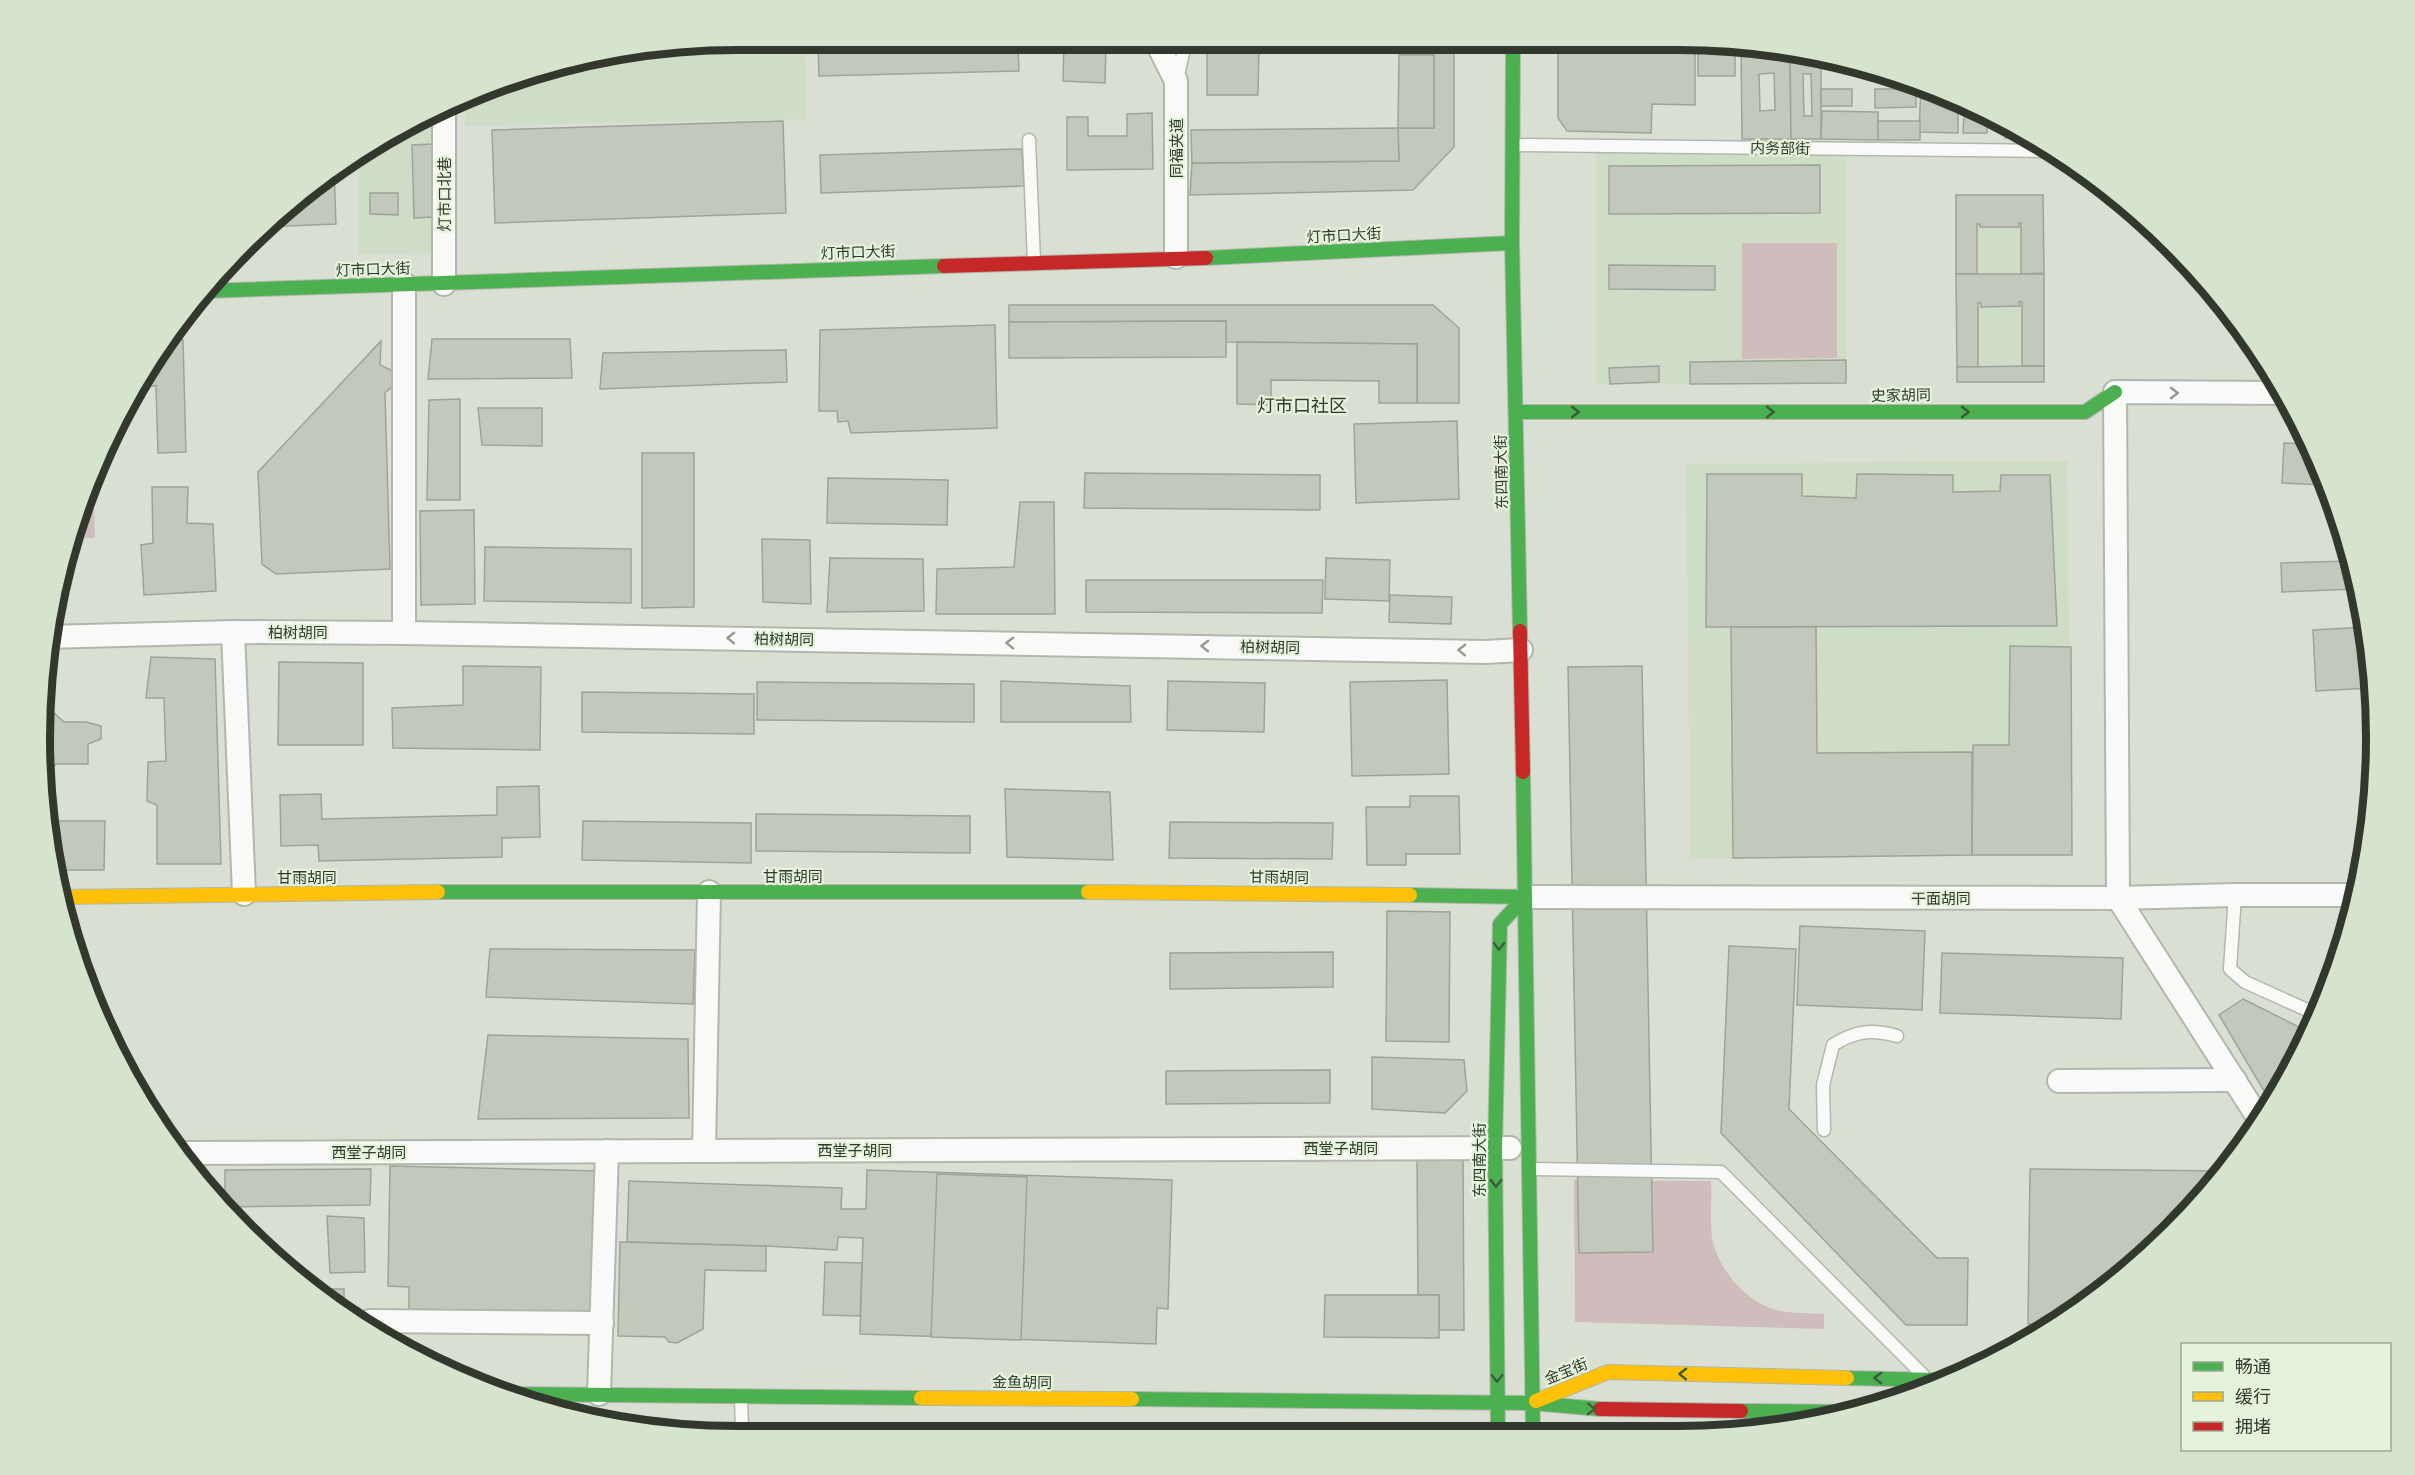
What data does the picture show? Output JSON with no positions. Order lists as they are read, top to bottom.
{
  "streets": {
    "main road": [
      "灯市口大街",
      "东四南大街",
      "甘雨胡同",
      "金宝街",
      "金鱼胡同"
    ],
    "street": [
      "同福夹道",
      "灯市口北巷",
      "柏树胡同",
      "干面胡同",
      "西堂子胡同"
    ],
    "lane": ["内务部街"]
  },
  "crossings": [
    ["同福夹道", "灯市口大街"],
    ["内务部街", "东四南大街"],
    ["灯市口北巷", "灯市口大街"],
    ["灯市口大街", "东四南大街"],
    ["东四南大街", "柏树胡同"],
    ["东四南大街", "甘雨胡同"],
    ["东四南大街", "干面胡同"],
    ["东四南大街", "西堂子胡同"],
    ["东四南大街", "金宝街"],
    ["东四南大街", "金鱼胡同"],
    ["甘雨胡同", "干面胡同"],
    ["金宝街", "金鱼胡同"]
  ],
  "one_way": ["柏树胡同"],
  "districts": ["灯市口社区"],
  "legend": ["畅通", "缓行", "拥堵"]
}
